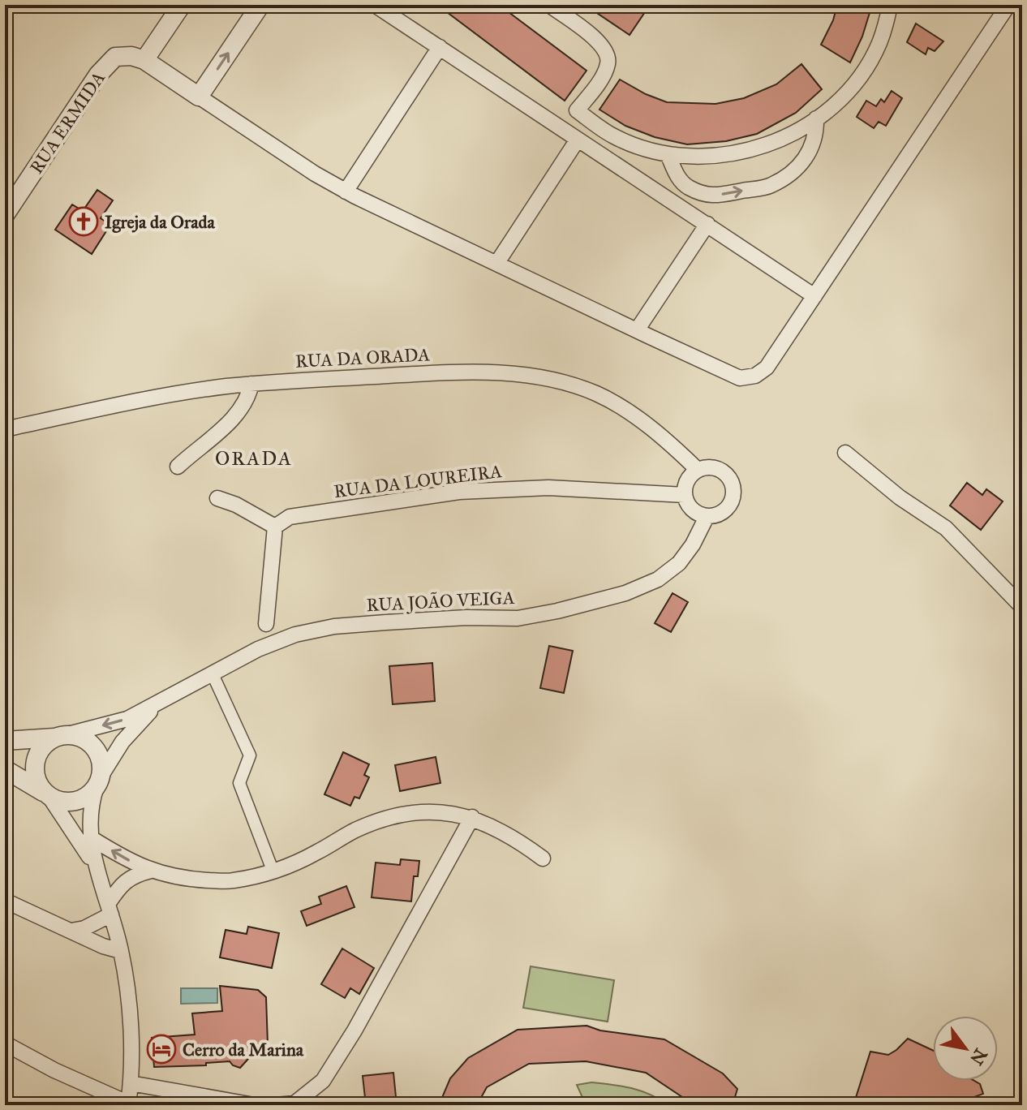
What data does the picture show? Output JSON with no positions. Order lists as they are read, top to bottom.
{
  "streets": {
    "street": [
      "RUA ERMIDA",
      "RUA DA ORADA",
      "RUA DA LOUREIRA",
      "RUA JOÃO VEIGA"
    ]
  },
  "crossings": [
    ["RUA DA ORADA", "RUA DA LOUREIRA"],
    ["RUA DA ORADA", "RUA JOÃO VEIGA"],
    ["RUA DA LOUREIRA", "RUA JOÃO VEIGA"]
  ],
  "districts": ["ORADA"],
  "places": {
    "church": ["Igreja da Orada"],
    "hotel": ["Cerro da Marina"]
  },
  "north": "bottom right"
}
